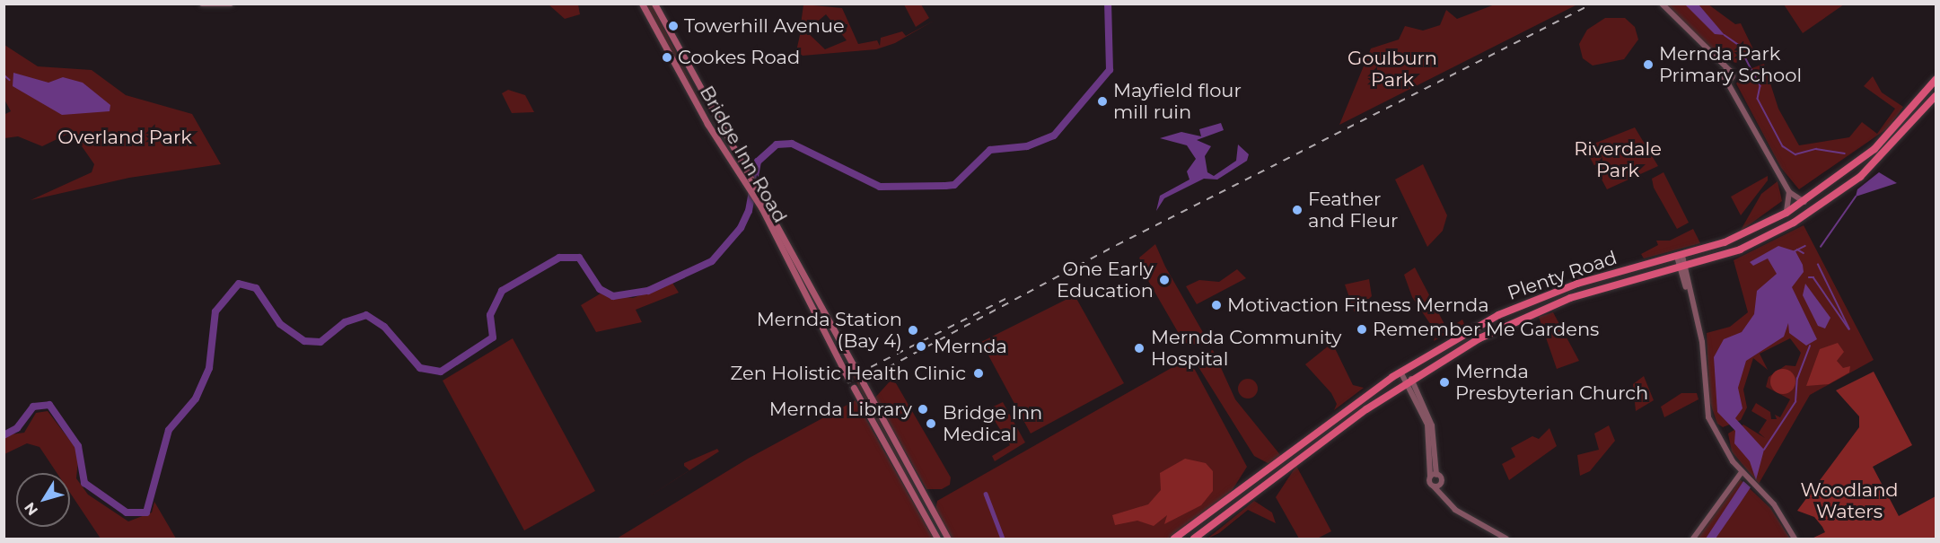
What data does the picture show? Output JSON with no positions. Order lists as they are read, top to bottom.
{
  "streets": {
    "highway": ["Plenty Road"],
    "main road": ["Bridge Inn Road"]
  },
  "parks": [
    "Goulburn Park",
    "Overland Park",
    "Riverdale Park",
    "Woodland Waters"
  ],
  "places": [
    "Towerhill Avenue",
    "Cookes Road",
    "Mernda Park Primary School",
    "Mayfield flour mill ruin",
    "Feather and Fleur",
    "One Early Education",
    "Motivaction Fitness Mernda",
    "Remember Me Gardens",
    "Mernda Station (Bay 4)",
    "Mernda",
    "Mernda Community Hospital",
    "Zen Holistic Health Clinic",
    "Mernda Presbyterian Church",
    "Mernda Library",
    "Bridge Inn Medical"
  ],
  "north": "bottom left"
}
